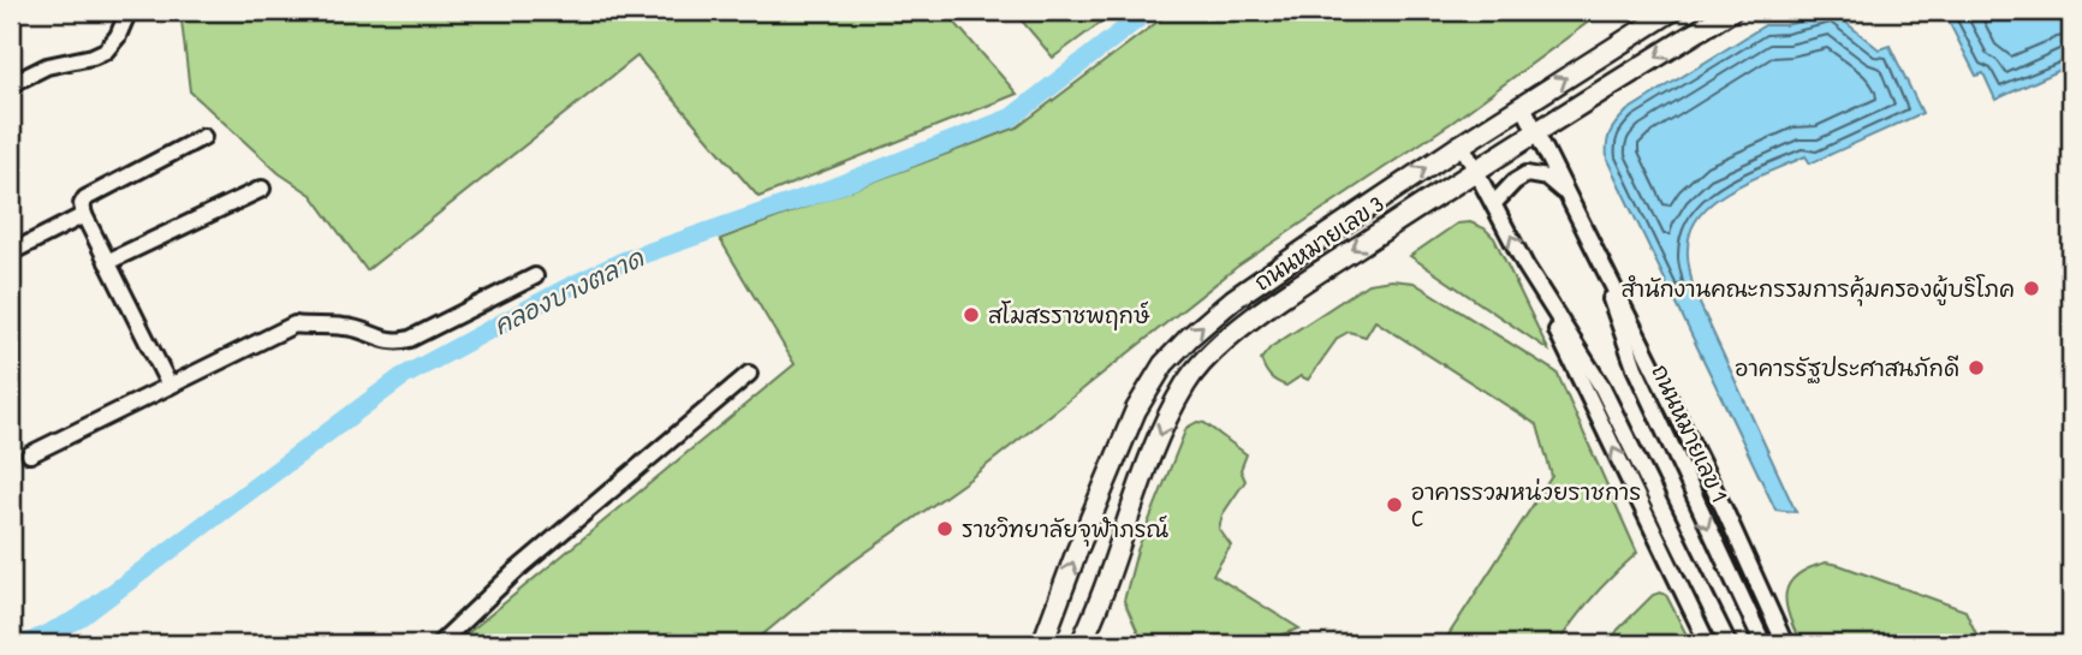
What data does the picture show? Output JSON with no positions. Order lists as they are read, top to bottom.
{
  "streets": {
    "street": ["ถนนหมายเลข 3", "ถนนหมายเลข 1"]
  },
  "crossings": [
    ["ถนนหมายเลข 3", "ถนนหมายเลข 1"]
  ],
  "water": ["คลองบางตลาด"],
  "places": [
    "สำนักงานคณะกรรมการคุ้มครองผู้บริโภค",
    "สโมสรราชพฤกษ์",
    "อาคารรัฐประศาสนภักดี",
    "อาคารรวมหน่วยราชการ C",
    "ราชวิทยาลัยจุฬาภรณ์"
  ]
}
